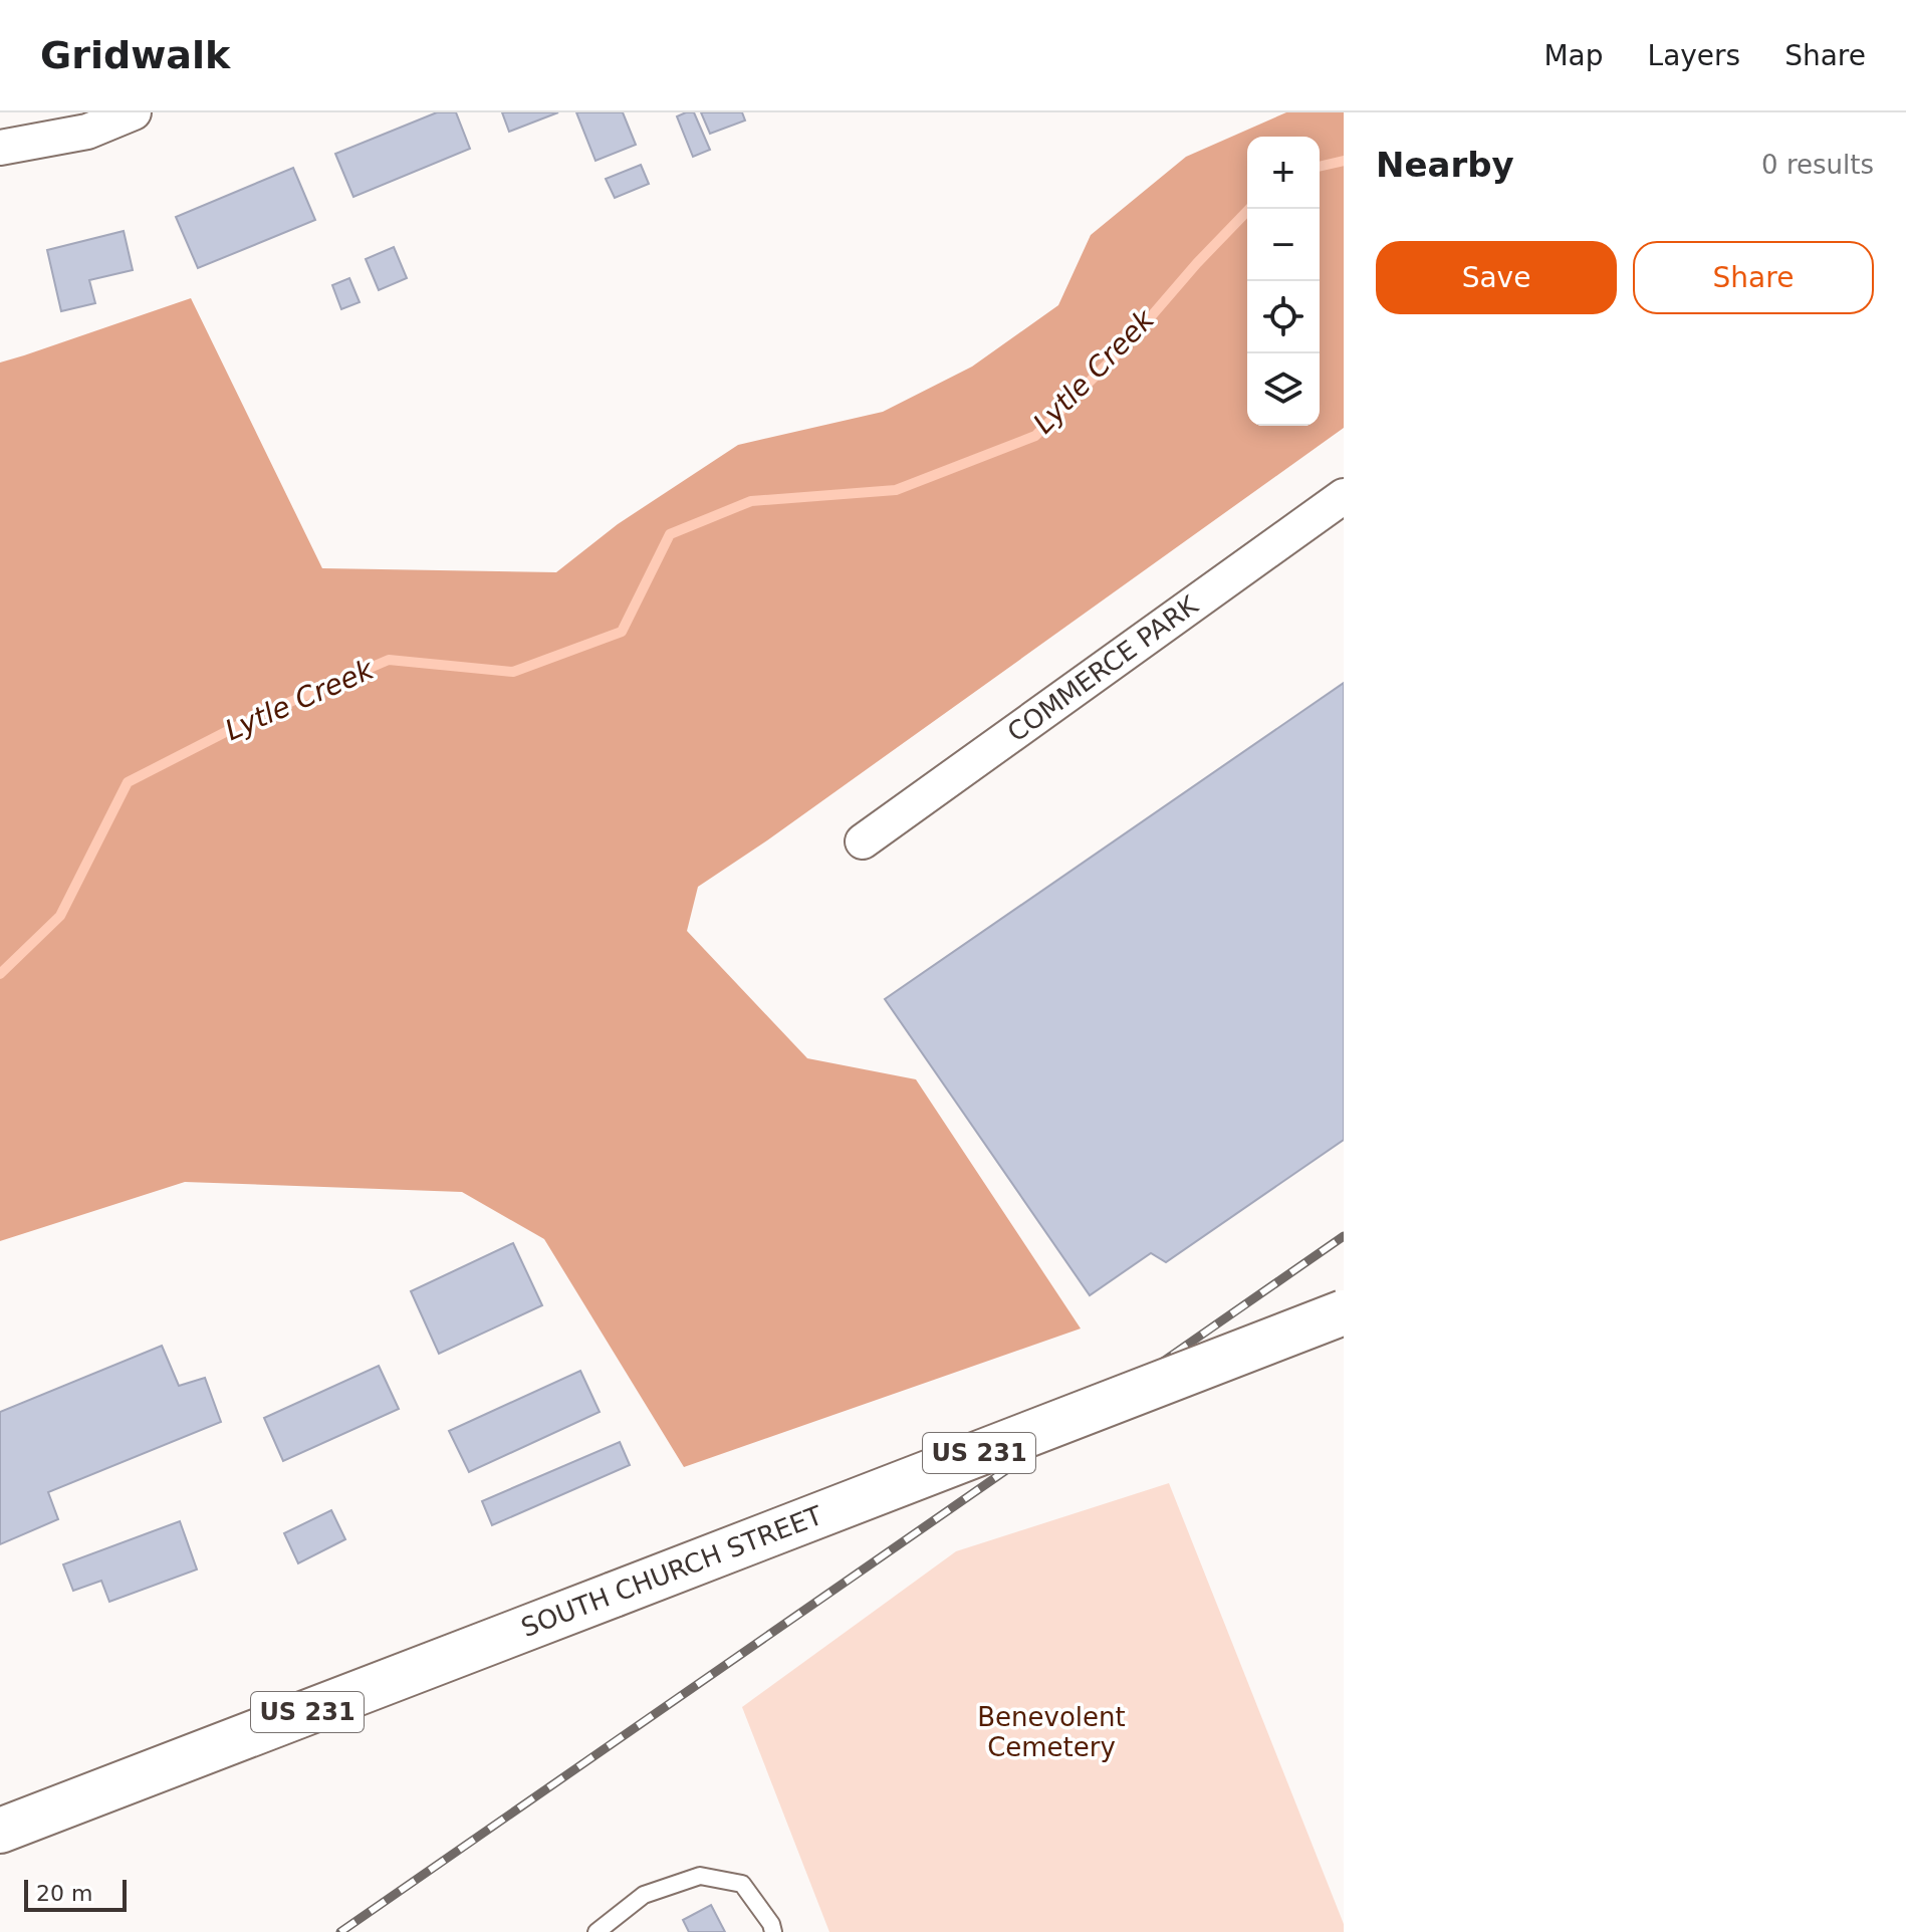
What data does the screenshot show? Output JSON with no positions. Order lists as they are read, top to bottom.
{
  "streets": {
    "main road": ["US 231", "SOUTH CHURCH STREET"],
    "street": ["COMMERCE PARK"]
  },
  "water": ["Lytle Creek"],
  "parks": ["Benevolent Cemetery"],
  "scale_bar": "20 m",
  "page": {
    "header": "Gridwalk",
    "nav": ["Map", "Layers", "Share"],
    "heading": ["Nearby", "0 results"],
    "map_buttons": ["+", "−"],
    "buttons": ["Save", "Share"],
    "scale": "20 m"
  }
}
